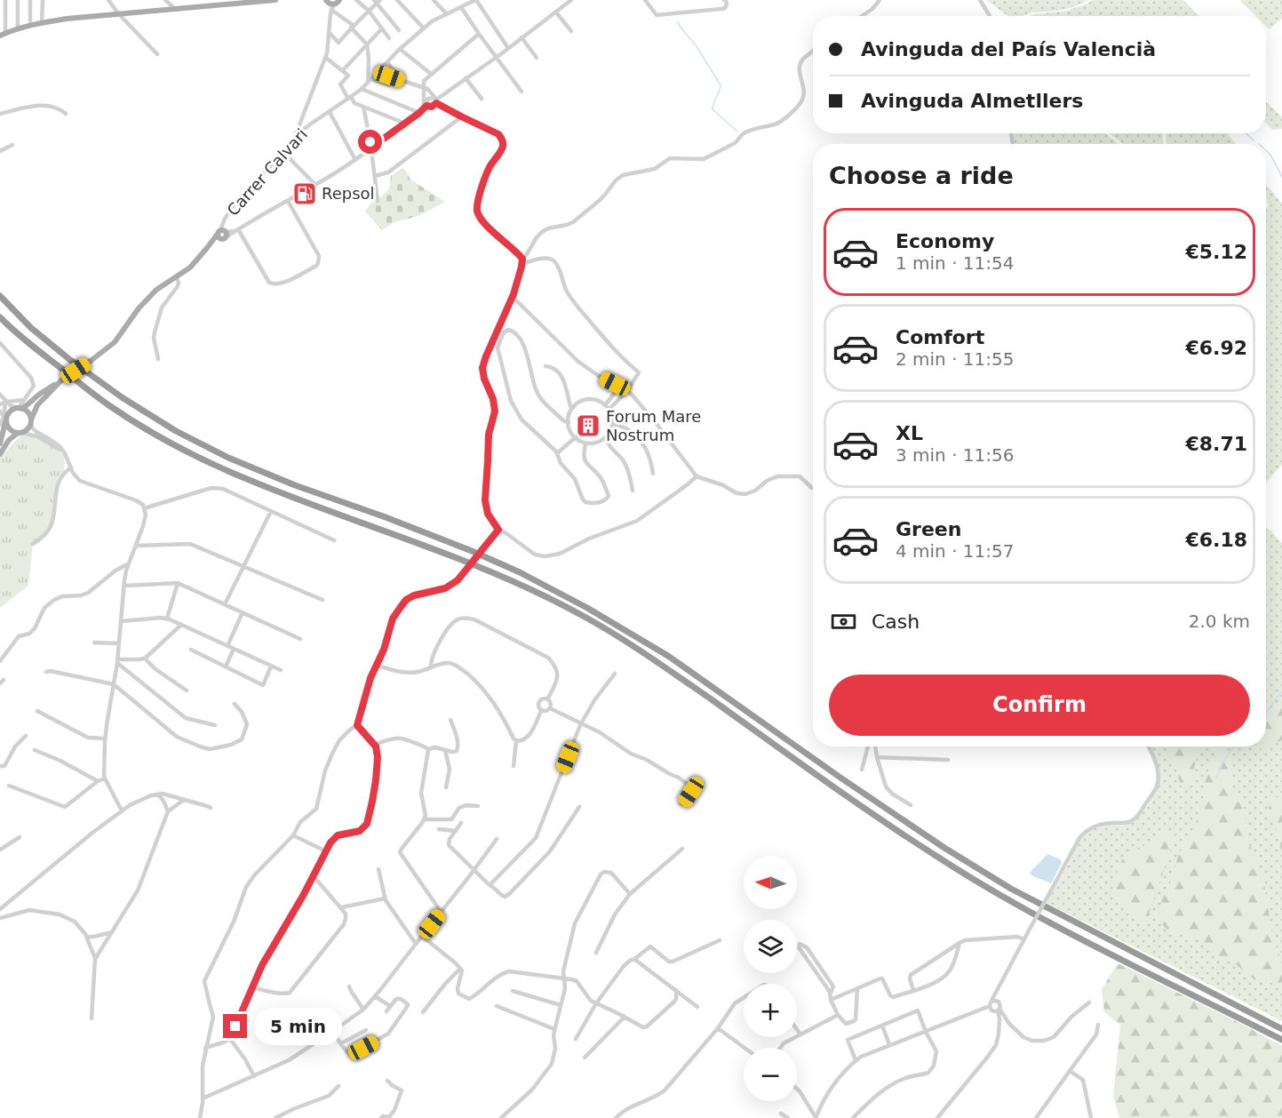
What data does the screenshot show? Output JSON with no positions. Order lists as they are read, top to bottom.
{
  "streets": {
    "street": ["Carrer Calvari"]
  },
  "places": {
    "fuel station": ["Repsol"],
    "building": ["Forum Mare Nostrum"]
  },
  "north": "left",
  "page": {
    "banner": ["Avinguda del País Valencià", "Avinguda Almetllers"],
    "heading": "Choose a ride",
    "list": [
      {
        "name": "Economy",
        "note": "1 min · 11:54",
        "value": "€5.12"
      },
      {
        "name": "Comfort",
        "note": "2 min · 11:55",
        "value": "€6.92"
      },
      {
        "name": "XL",
        "note": "3 min · 11:56",
        "value": "€8.71"
      },
      {
        "name": "Green",
        "note": "4 min · 11:57",
        "value": "€6.18"
      }
    ],
    "pay": ["Cash", "2.0 km"],
    "buttons": "Confirm",
    "map_buttons": ["+", "−"],
    "bubble": "5 min"
  }
}
